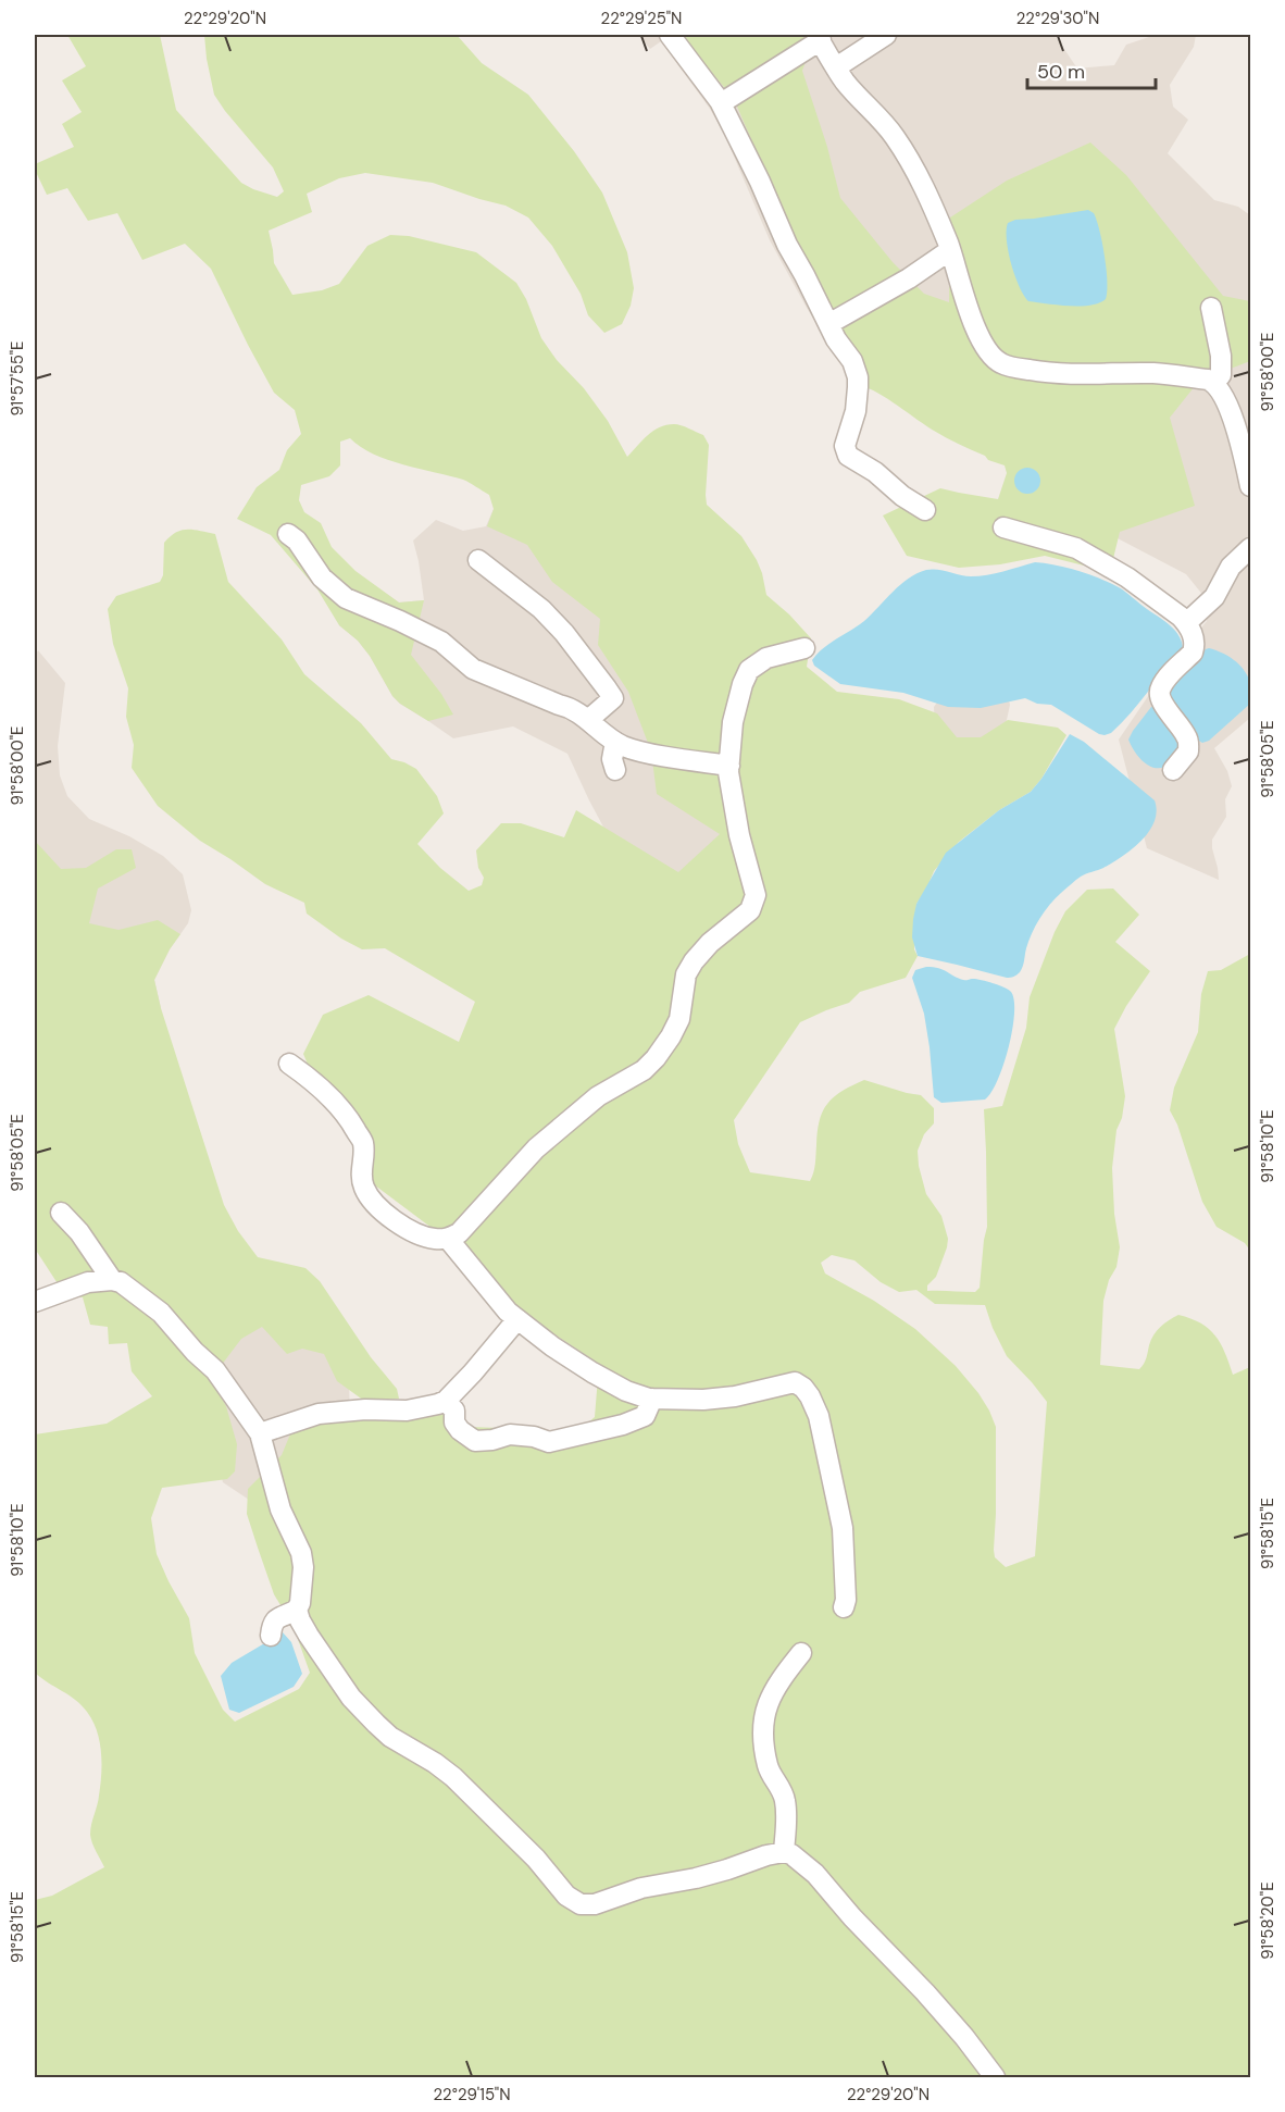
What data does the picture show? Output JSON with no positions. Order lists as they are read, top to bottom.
{
  "scale_bar": "50 m",
  "coordinates": [
    "22°29'20\"N",
    "22°29'25\"N",
    "22°29'30\"N",
    "91°58'00\"E",
    "91°57'55\"E",
    "91°58'05\"E",
    "91°58'10\"E",
    "91°58'15\"E",
    "91°58'20\"E",
    "22°29'15\"N"
  ]
}
